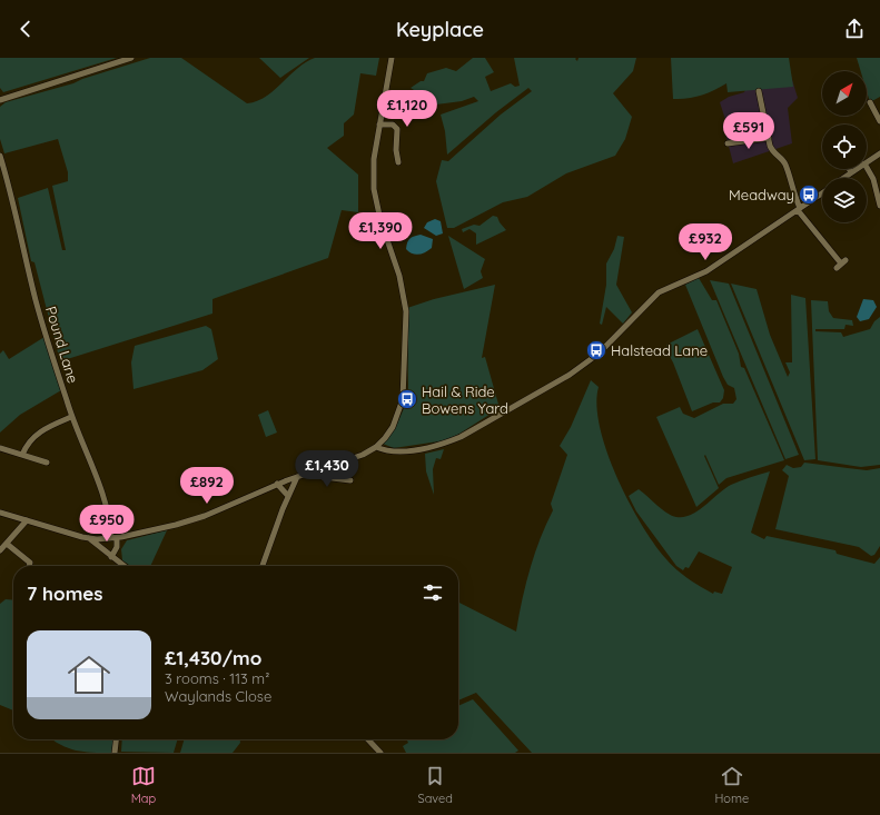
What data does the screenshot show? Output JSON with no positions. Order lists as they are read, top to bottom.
{
  "streets": {
    "street": ["Pound Lane"]
  },
  "places": {
    "bus stop": ["Meadway", "Halstead Lane", "Hail & Ride Bowens Yard"]
  },
  "north": "top right",
  "page": {
    "header": "Keyplace",
    "price": [
      "£1,120",
      "£591",
      "£1,390",
      "£932",
      "£1,430",
      "£892",
      "£950"
    ],
    "heading": "7 homes",
    "list": [
      {
        "name": "£1,430/mo",
        "note": "3 rooms · 113 m² · Waylands Close"
      }
    ],
    "tabs": ["Map", "Saved", "Home"]
  }
}
